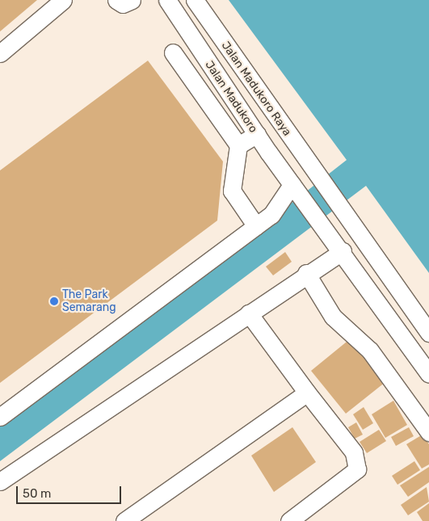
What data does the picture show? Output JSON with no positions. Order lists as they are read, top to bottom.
{
  "streets": {
    "street": ["Jalan Madukoro Raya", "Jalan Madukoro"]
  },
  "places": ["The Park Semarang"],
  "scale_bar": "50 m"
}
